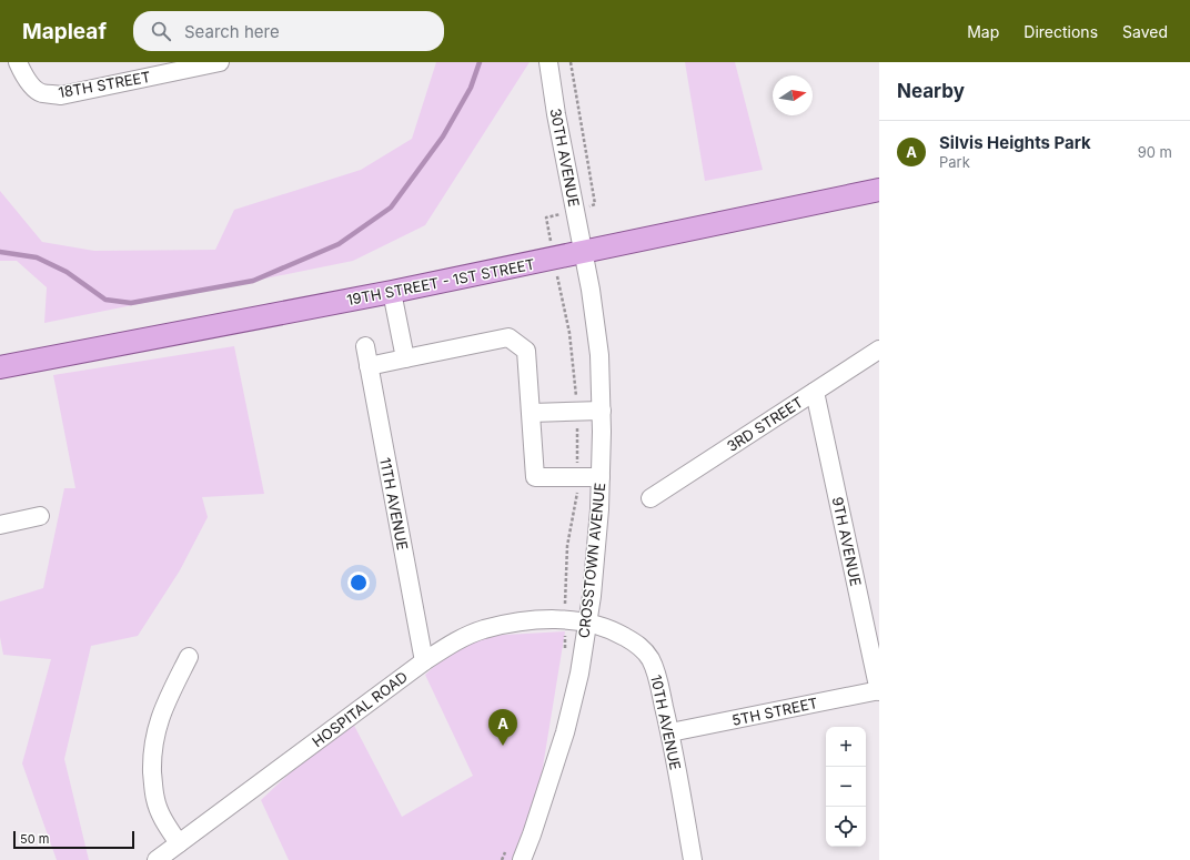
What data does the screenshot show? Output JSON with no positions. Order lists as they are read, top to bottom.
{
  "streets": {
    "main road": ["19TH STREET - 1ST STREET"],
    "street": [
      "18TH STREET",
      "30TH AVENUE",
      "3RD STREET",
      "11TH AVENUE",
      "9TH AVENUE",
      "CROSSTOWN AVENUE",
      "HOSPITAL ROAD",
      "5TH STREET",
      "10TH AVENUE"
    ]
  },
  "crossings": [
    ["30TH AVENUE", "19TH STREET - 1ST STREET"],
    ["30TH AVENUE", "CROSSTOWN AVENUE"],
    ["19TH STREET - 1ST STREET", "CROSSTOWN AVENUE"],
    ["3RD STREET", "9TH AVENUE"],
    ["11TH AVENUE", "HOSPITAL ROAD"],
    ["9TH AVENUE", "5TH STREET"],
    ["CROSSTOWN AVENUE", "HOSPITAL ROAD"],
    ["CROSSTOWN AVENUE", "10TH AVENUE"],
    ["HOSPITAL ROAD", "10TH AVENUE"],
    ["5TH STREET", "10TH AVENUE"]
  ],
  "scale_bar": "50 m",
  "north": "right",
  "page": {
    "header": "Mapleaf",
    "search": "Search here",
    "nav": ["Map", "Directions", "Saved"],
    "heading": "Nearby",
    "list": [
      {
        "mark": "A",
        "name": "Silvis Heights Park",
        "note": "Park",
        "value": "90 m"
      }
    ],
    "pins": "A",
    "map_buttons": ["+", "−"],
    "scale": "50 m"
  }
}
